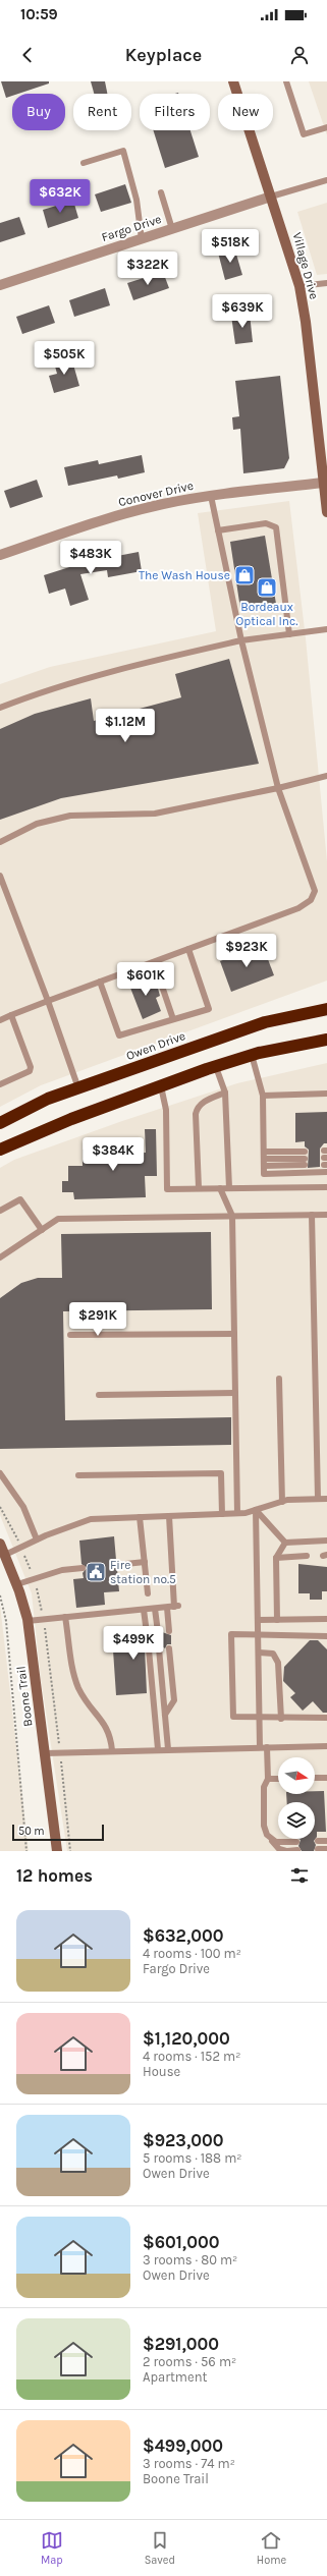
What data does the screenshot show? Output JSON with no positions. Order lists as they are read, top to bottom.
{
  "streets": {
    "highway": ["Owen Drive"],
    "main road": ["Village Drive", "Boone Trail"],
    "street": ["Fargo Drive", "Conover Drive"]
  },
  "crossings": [
    ["Fargo Drive", "Village Drive"],
    ["Village Drive", "Conover Drive"]
  ],
  "places": {
    "shop": ["The Wash House", "Bordeaux Optical Inc."],
    "public building": ["Fire station no.5"]
  },
  "scale_bar": "50 m",
  "north": "right",
  "page": {
    "status": "10:59",
    "header": "Keyplace",
    "chip": [
      "Buy",
      "Rent",
      "Filters",
      "New"
    ],
    "price": [
      "$632K",
      "$518K",
      "$322K",
      "$639K",
      "$505K",
      "$483K",
      "$1.12M",
      "$923K",
      "$601K",
      "$384K",
      "$291K",
      "$499K"
    ],
    "scale": "50 m",
    "heading": "12 homes",
    "list": [
      {
        "name": "$632,000",
        "note": "4 rooms · 100 m² · Fargo Drive"
      },
      {
        "name": "$1,120,000",
        "note": "4 rooms · 152 m² · House"
      },
      {
        "name": "$923,000",
        "note": "5 rooms · 188 m² · Owen Drive"
      },
      {
        "name": "$601,000",
        "note": "3 rooms · 80 m² · Owen Drive"
      },
      {
        "name": "$291,000",
        "note": "2 rooms · 56 m² · Apartment"
      },
      {
        "name": "$499,000",
        "note": "3 rooms · 74 m² · Boone Trail"
      }
    ],
    "tabs": ["Map", "Saved", "Home"]
  }
}
